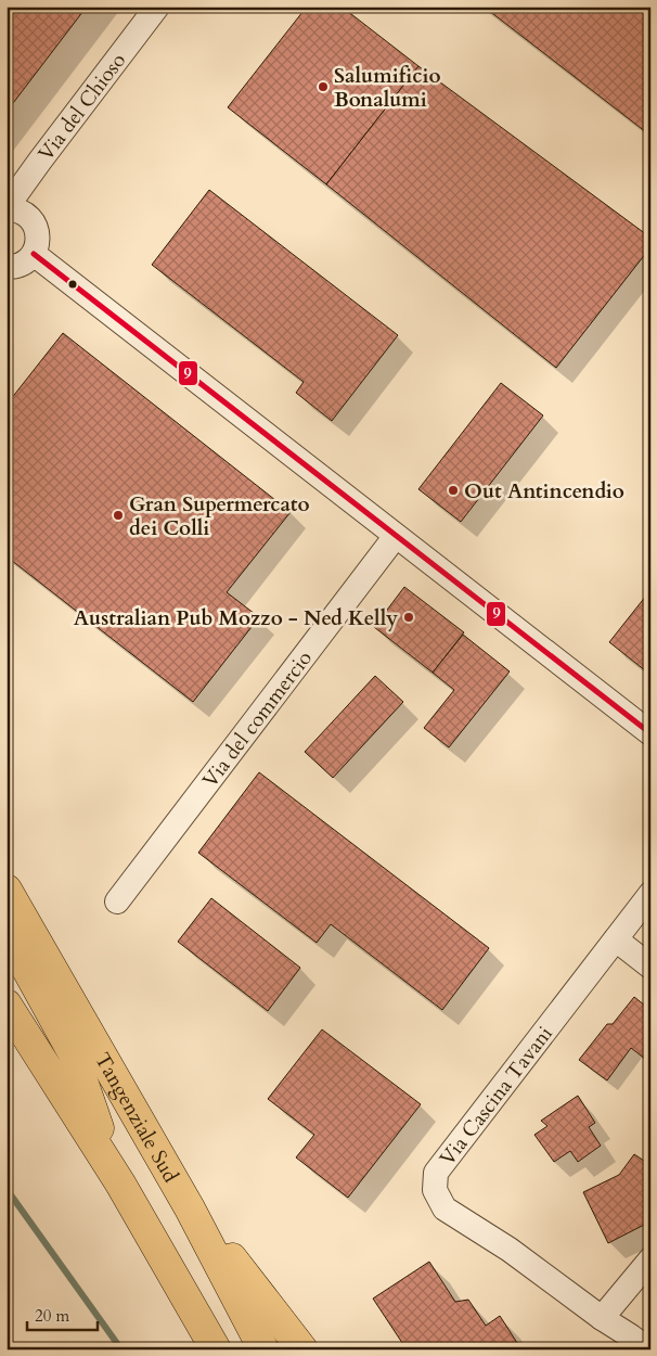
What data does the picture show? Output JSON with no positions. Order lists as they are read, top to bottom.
{
  "streets": {
    "highway": ["Tangenziale Sud"],
    "street": ["Via del Chioso", "Via del commercio", "Via Cascina Tavani"]
  },
  "places": [
    "Salumificio Bonalumi",
    "Out Antincendio",
    "Gran Supermercato dei Colli",
    "Australian Pub Mozzo - Ned Kelly"
  ],
  "lines": ["transit line 9"],
  "scale_bar": "20 m"
}
